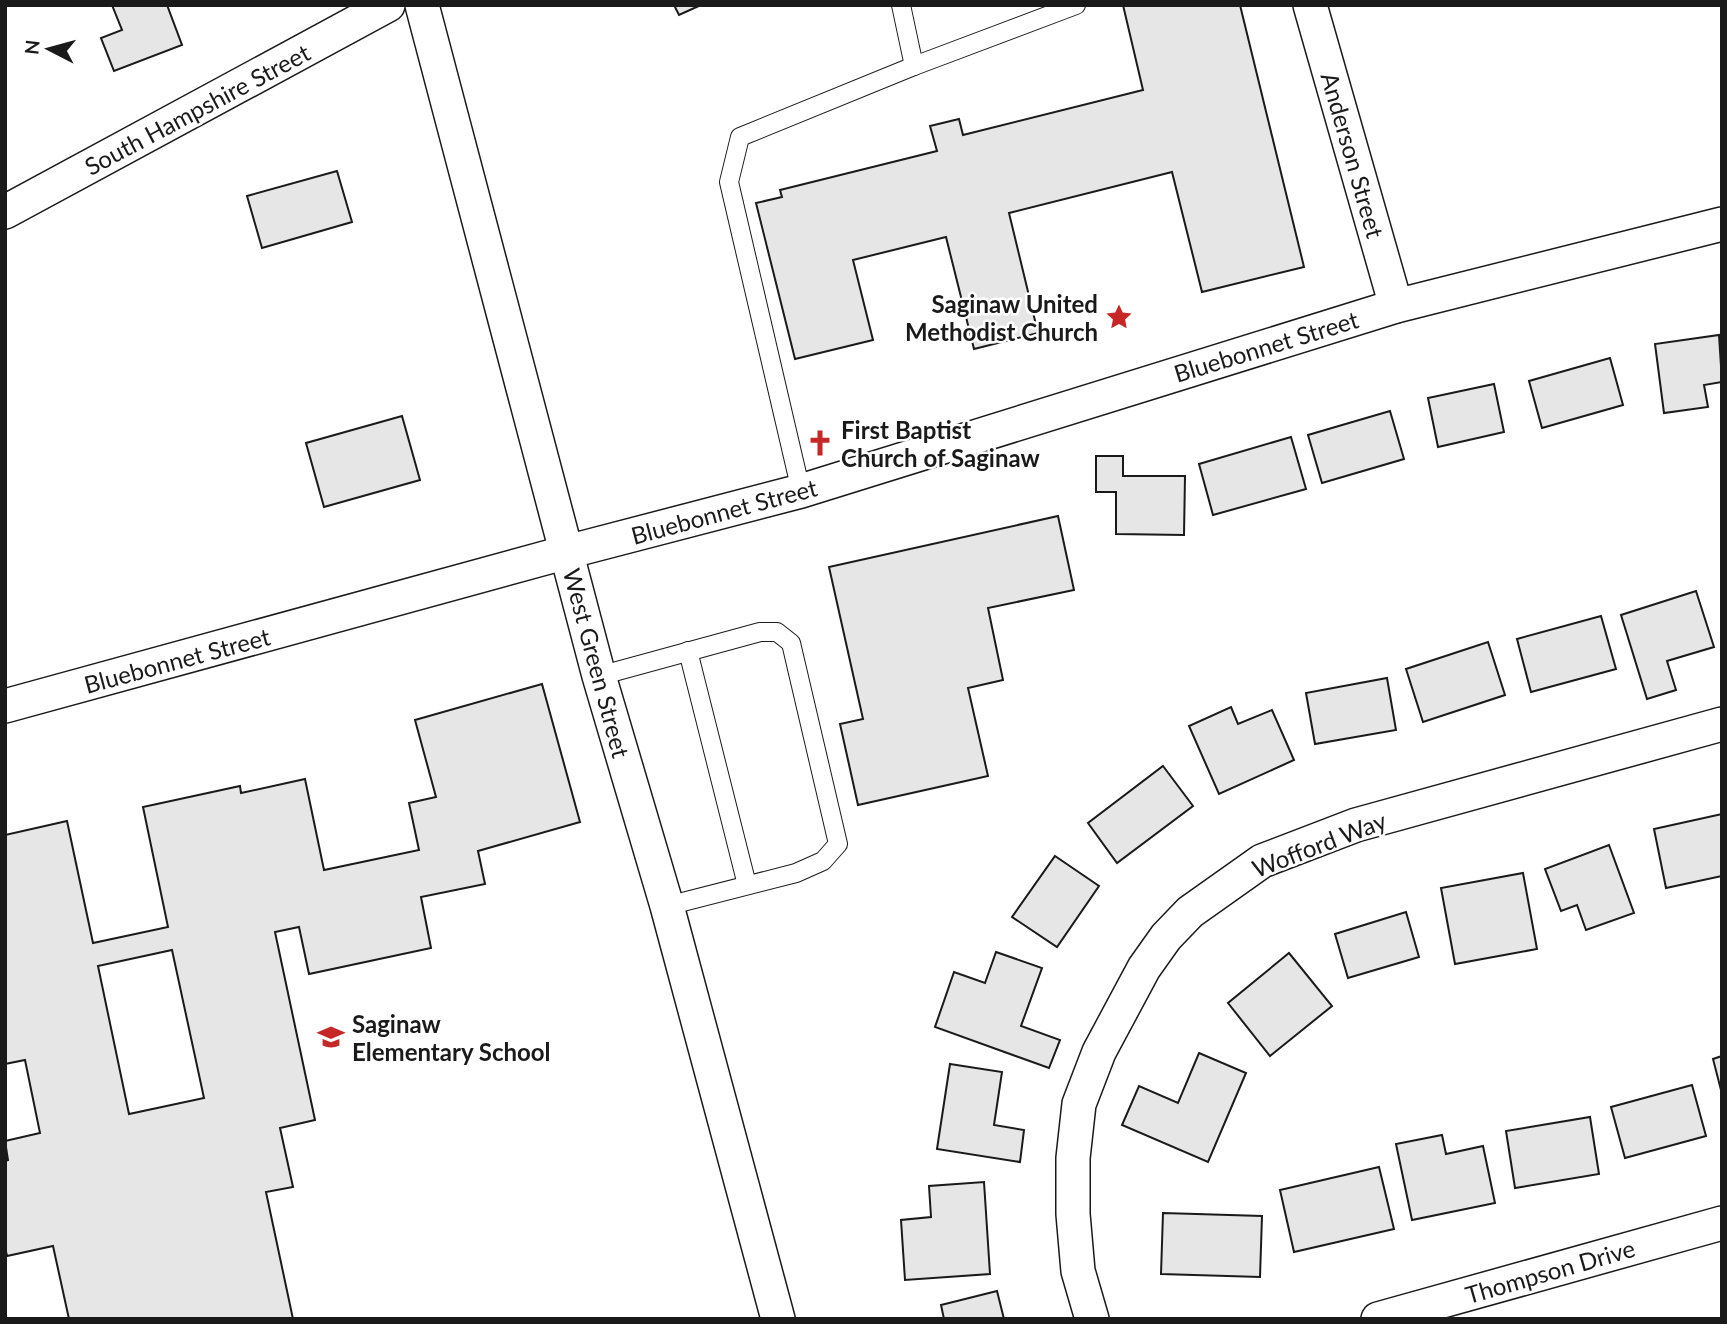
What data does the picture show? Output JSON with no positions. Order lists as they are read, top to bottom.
{
  "streets": {
    "street": [
      "South Hampshire Street",
      "Anderson Street",
      "Bluebonnet Street",
      "West Green Street",
      "Wofford Way",
      "Thompson Drive"
    ]
  },
  "crossings": [
    ["Anderson Street", "Bluebonnet Street"],
    ["Bluebonnet Street", "West Green Street"]
  ],
  "places": {
    "place": ["Saginaw United Methodist Church"],
    "church": ["First Baptist Church of Saginaw"],
    "school or university": ["Saginaw Elementary School"]
  },
  "north": "left"
}
